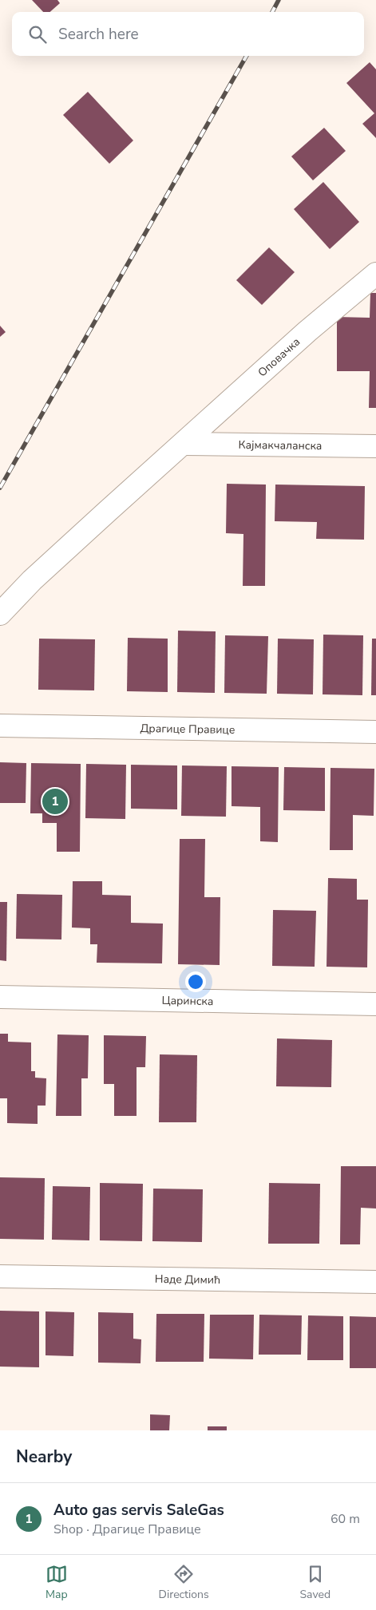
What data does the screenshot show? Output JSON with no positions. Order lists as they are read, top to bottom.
{
  "streets": {
    "street": [
      "Оповачка",
      "Кајмакчаланска",
      "Драгице Правице",
      "Царинска",
      "Наде Димић"
    ]
  },
  "crossings": [
    ["Оповачка", "Кајмакчаланска"]
  ],
  "page": {
    "search": "Search here",
    "pins": "1",
    "heading": "Nearby",
    "list": [
      {
        "mark": "1",
        "name": "Auto gas servis SaleGas",
        "note": "Shop · Драгице Правице",
        "value": "60 m"
      }
    ],
    "nav": ["Map", "Directions", "Saved"]
  }
}
